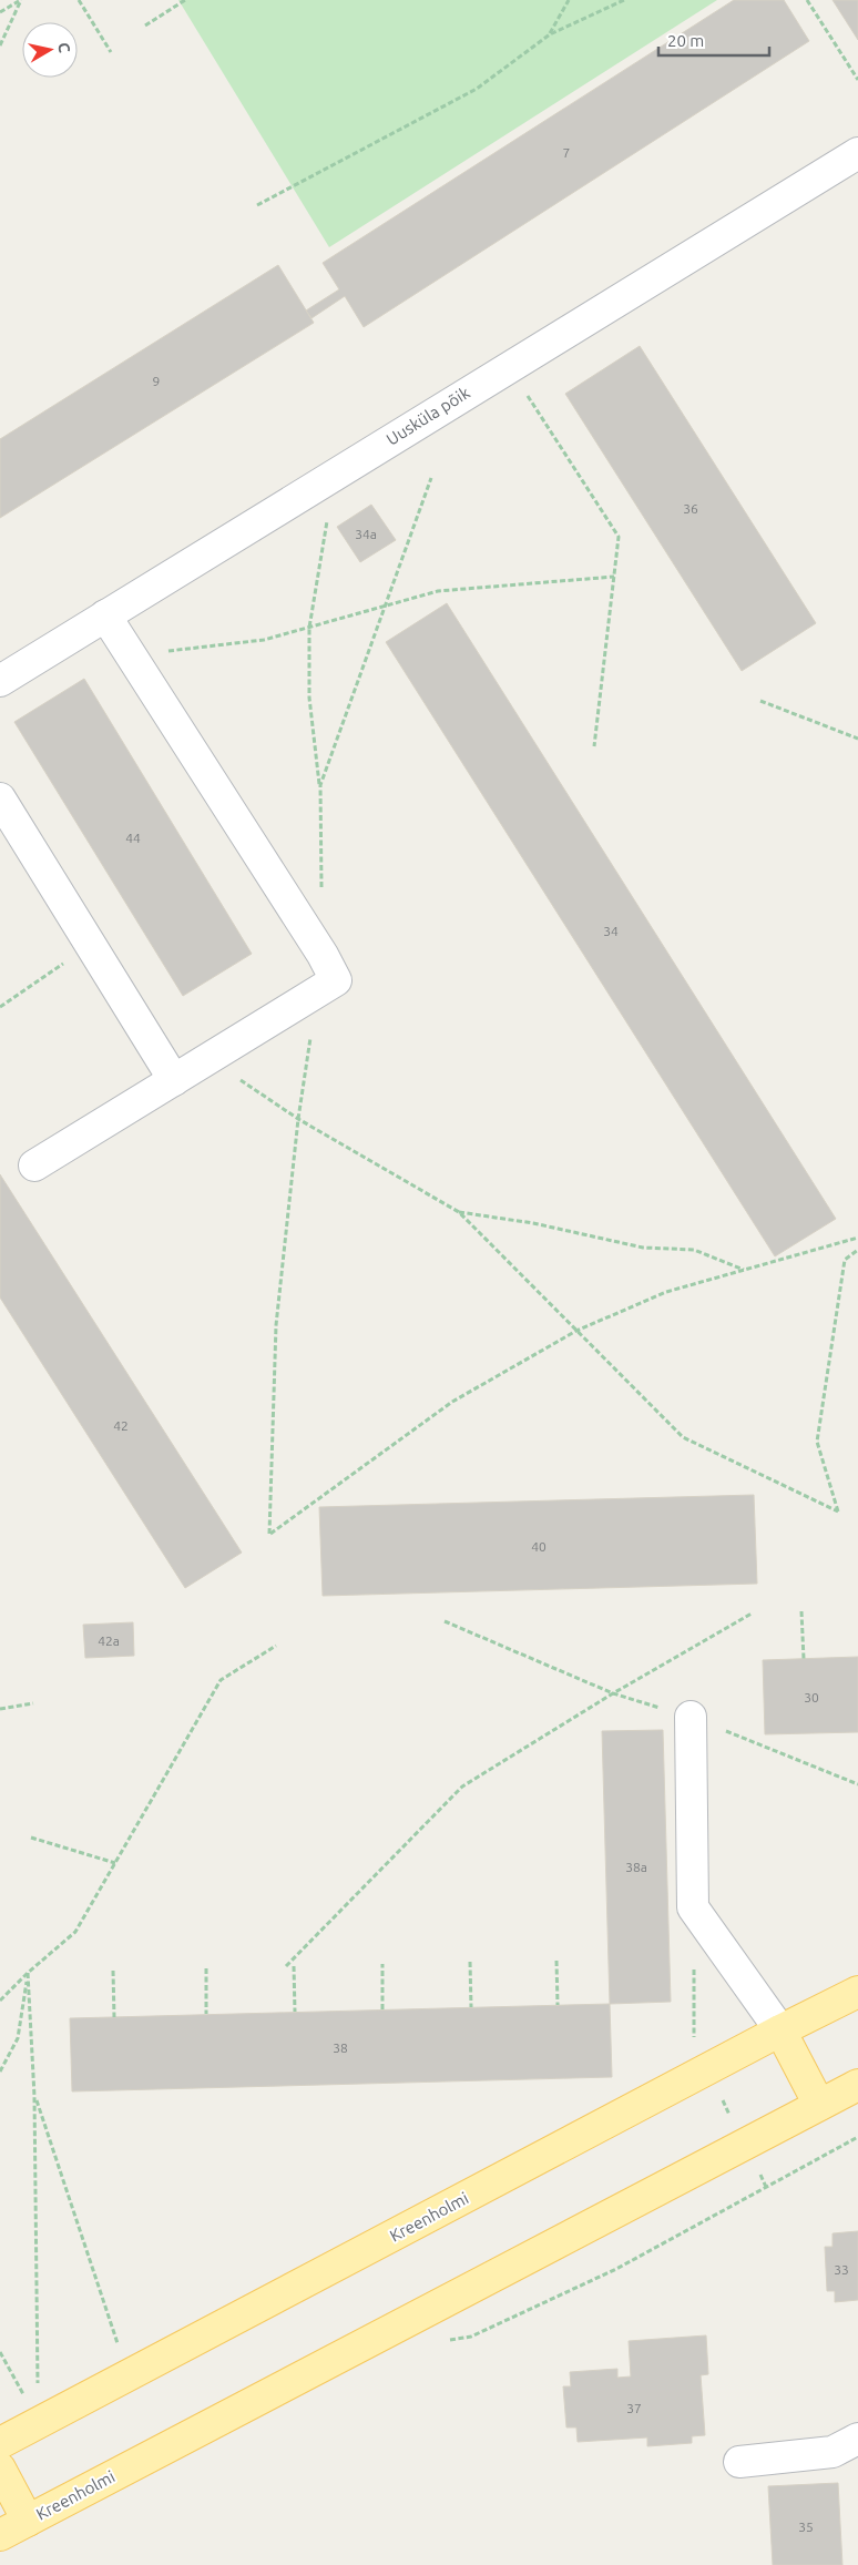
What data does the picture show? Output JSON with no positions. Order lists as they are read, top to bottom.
{
  "streets": {
    "main road": ["Kreenholmi"],
    "street": ["Uusküla põik"]
  },
  "house_numbers": [
    "7",
    "9",
    "36",
    "34a",
    "44",
    "34",
    "42",
    "40",
    "42a",
    "30",
    "38a",
    "38",
    "33",
    "37",
    "35"
  ],
  "scale_bar": "20 m",
  "north": "right"
}
